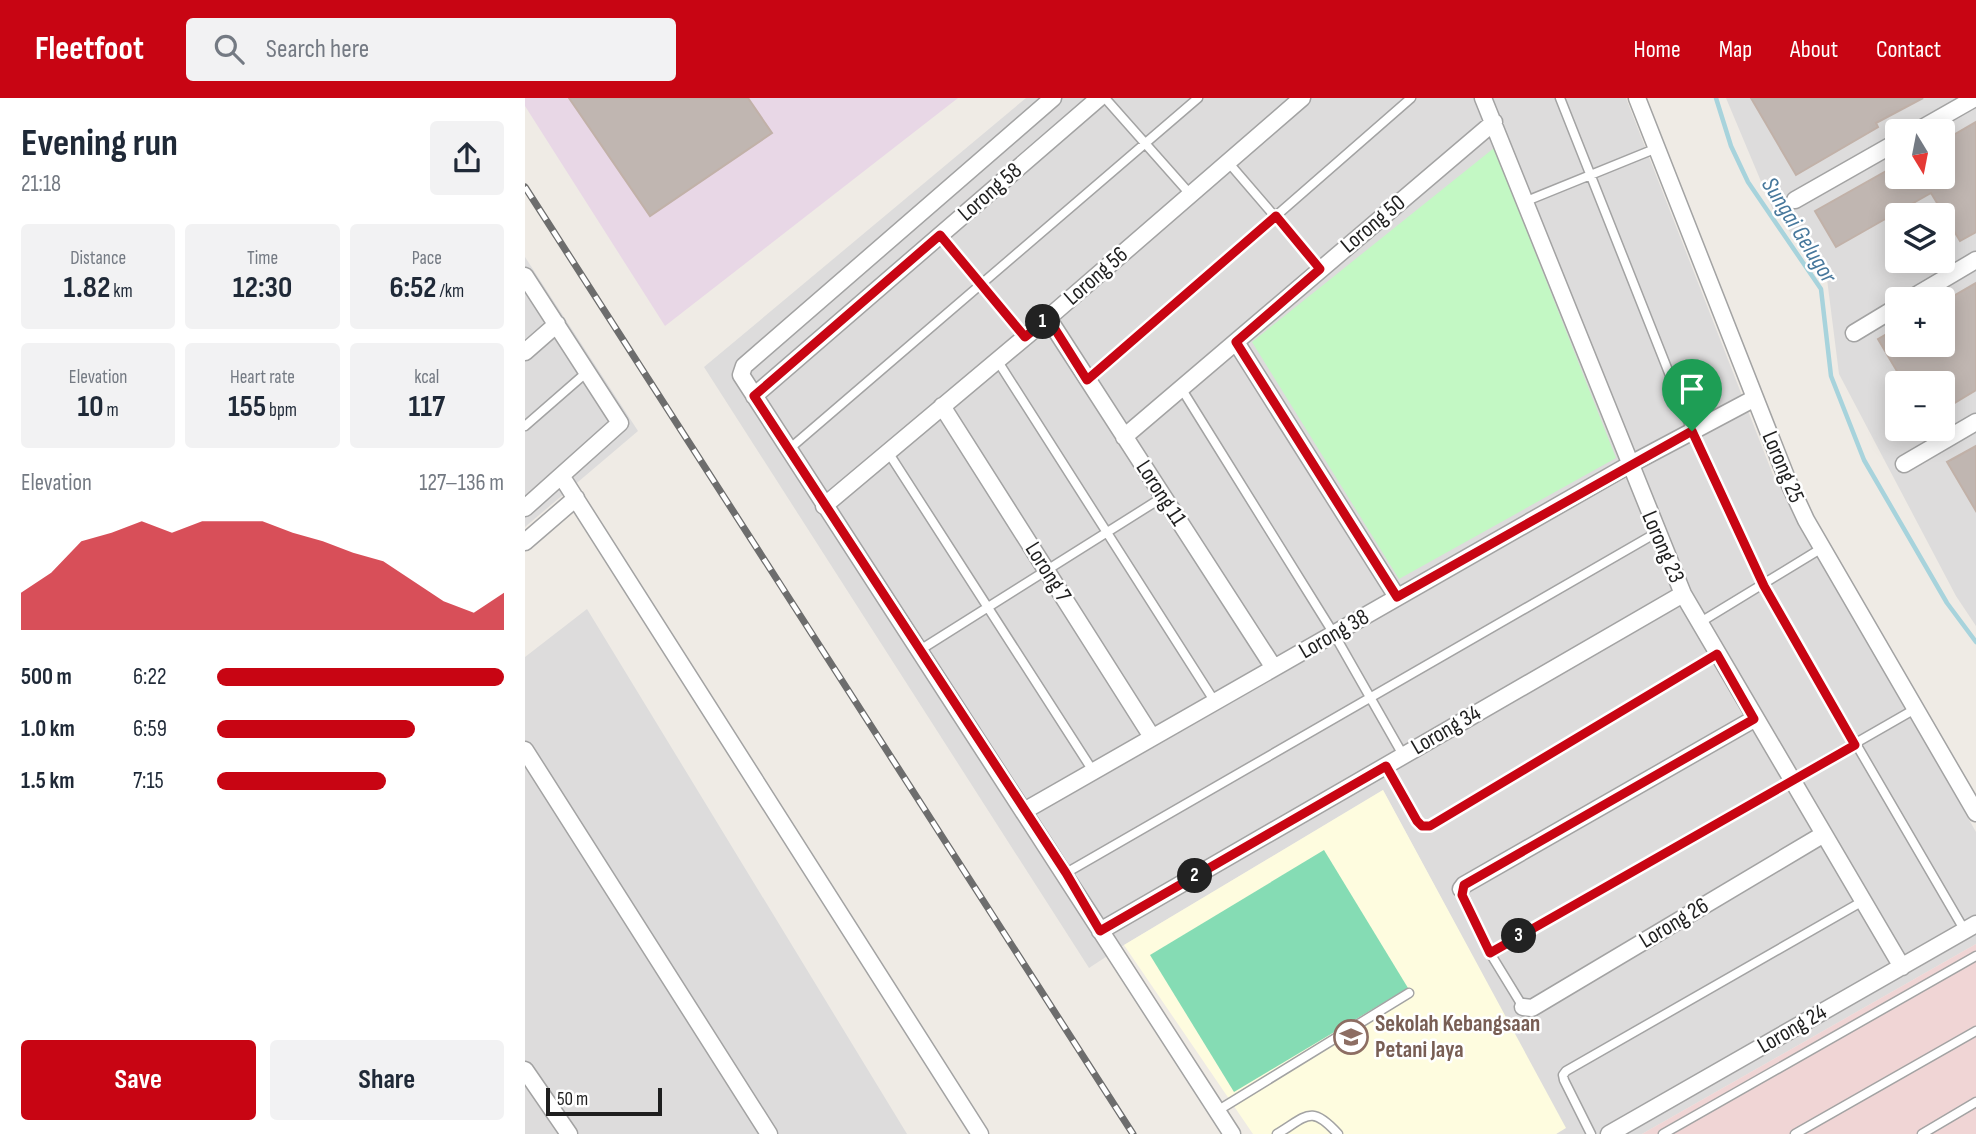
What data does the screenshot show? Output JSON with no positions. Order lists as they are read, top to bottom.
{
  "streets": {
    "street": [
      "Lorong 58",
      "Lorong 50",
      "Lorong 56",
      "Lorong 25",
      "Lorong 11",
      "Lorong 23",
      "Lorong 7",
      "Lorong 38",
      "Lorong 34",
      "Lorong 26",
      "Lorong 24"
    ]
  },
  "crossings": [
    ["Lorong 50", "Lorong 11"],
    ["Lorong 50", "Lorong 23"],
    ["Lorong 56", "Lorong 11"],
    ["Lorong 56", "Lorong 7"],
    ["Lorong 25", "Lorong 38"],
    ["Lorong 11", "Lorong 38"],
    ["Lorong 23", "Lorong 38"],
    ["Lorong 23", "Lorong 34"],
    ["Lorong 23", "Lorong 26"],
    ["Lorong 23", "Lorong 24"],
    ["Lorong 7", "Lorong 38"]
  ],
  "water": ["Sungai Gelugor"],
  "places": {
    "school or university": ["Sekolah Kebangsaan Petani Jaya"]
  },
  "scale_bar": "50 m",
  "north": "bottom",
  "page": {
    "header": "Fleetfoot",
    "search": "Search here",
    "nav": [
      "Home",
      "Map",
      "About",
      "Contact"
    ],
    "heading": ["Evening run", "21:18"],
    "map_buttons": ["+", "−"],
    "stats": [
      ["Distance", "1.82 km"],
      ["Time", "12:30"],
      ["Pace", "6:52 /km"],
      ["Elevation", "10 m"],
      ["Heart rate", "155 bpm"],
      ["kcal", "117"]
    ],
    "pins": ["1", "2", "3"],
    "chart": ["Elevation", "127–136 m"],
    "list": [
      {
        "name": "500 m",
        "note": "6:22"
      },
      {
        "name": "1.0 km",
        "note": "6:59"
      },
      {
        "name": "1.5 km",
        "note": "7:15"
      }
    ],
    "buttons": ["Save", "Share"],
    "scale": "50 m"
  }
}
